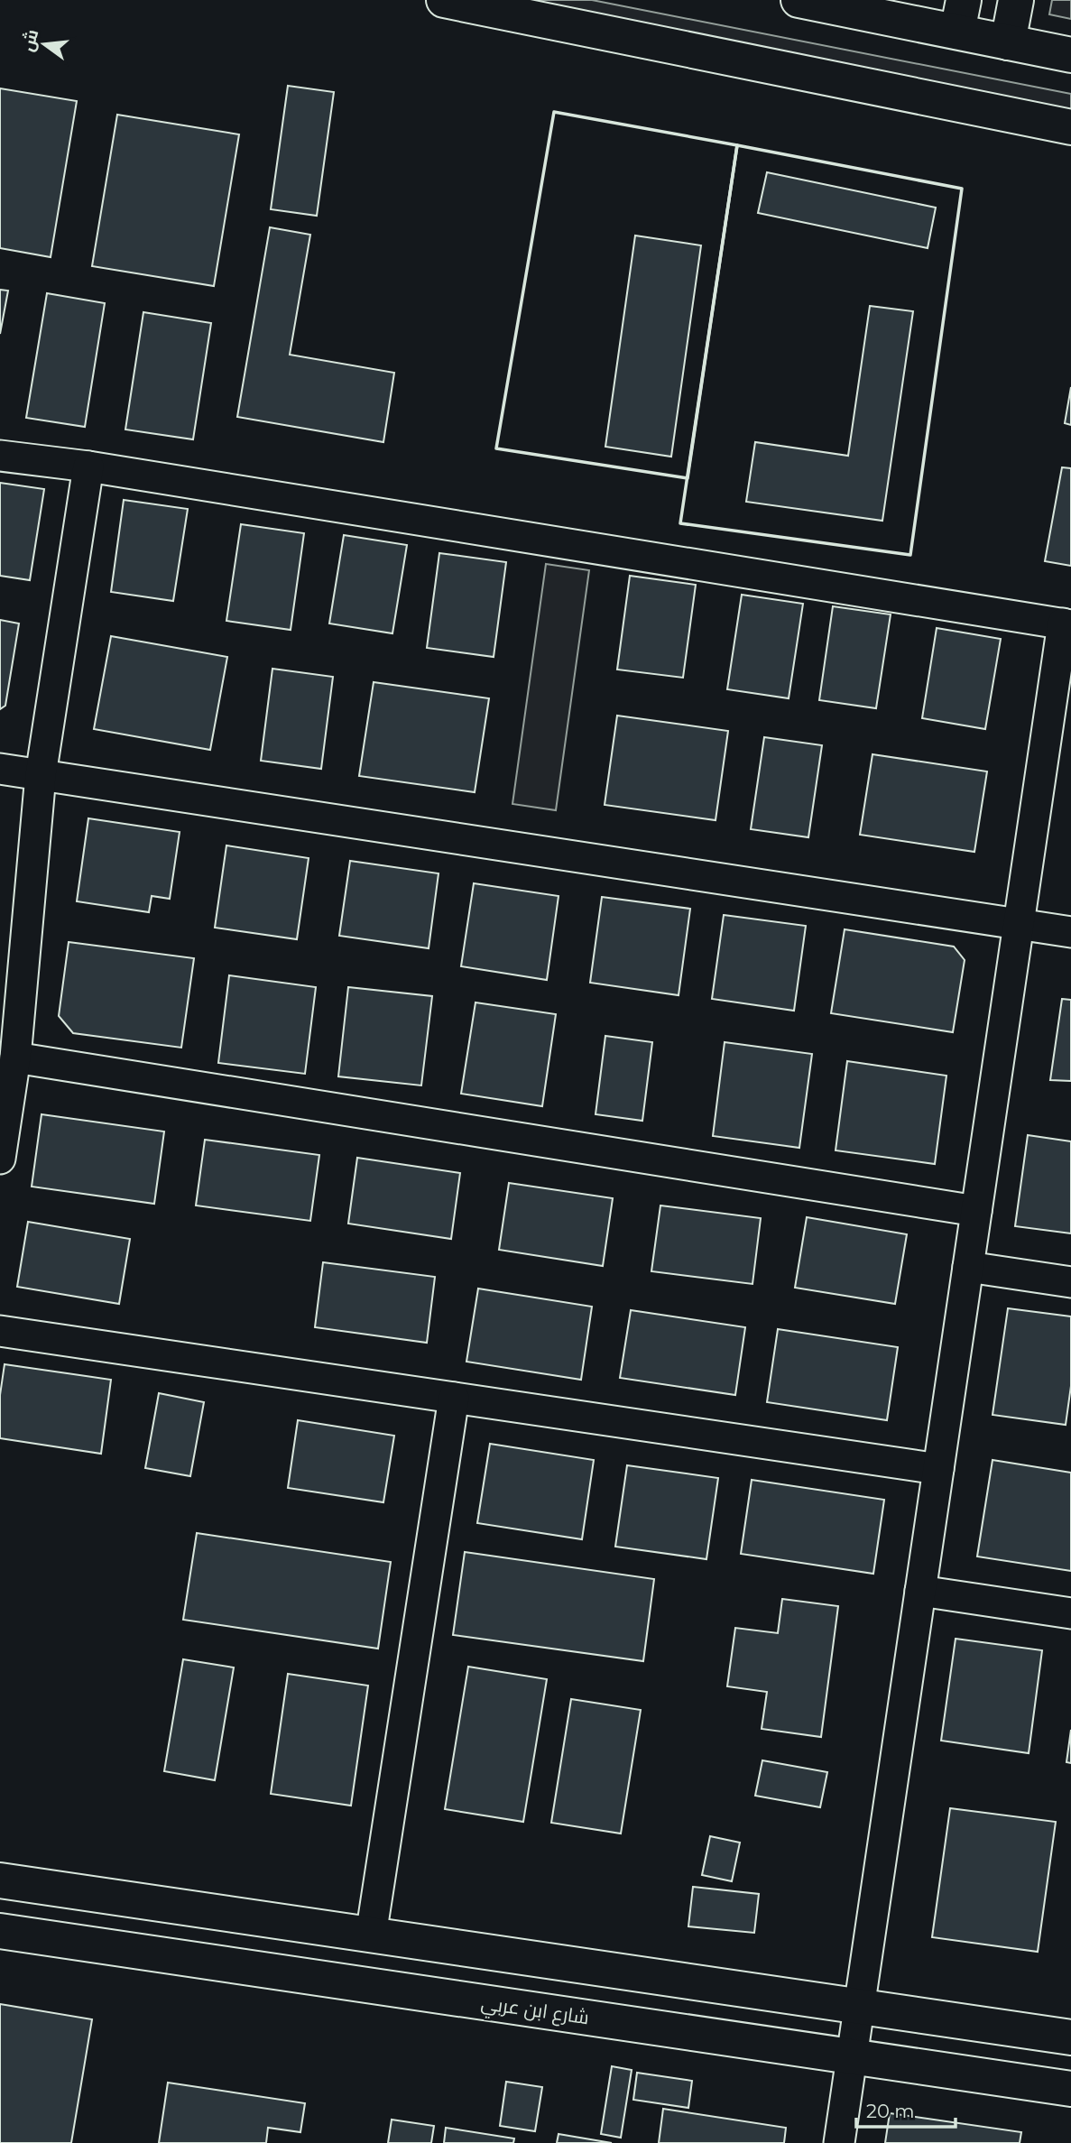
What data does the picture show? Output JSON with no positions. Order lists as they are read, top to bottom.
{
  "streets": {
    "street": ["شارع ابن عربي"]
  },
  "scale_bar": "20 m",
  "north": "left"
}
